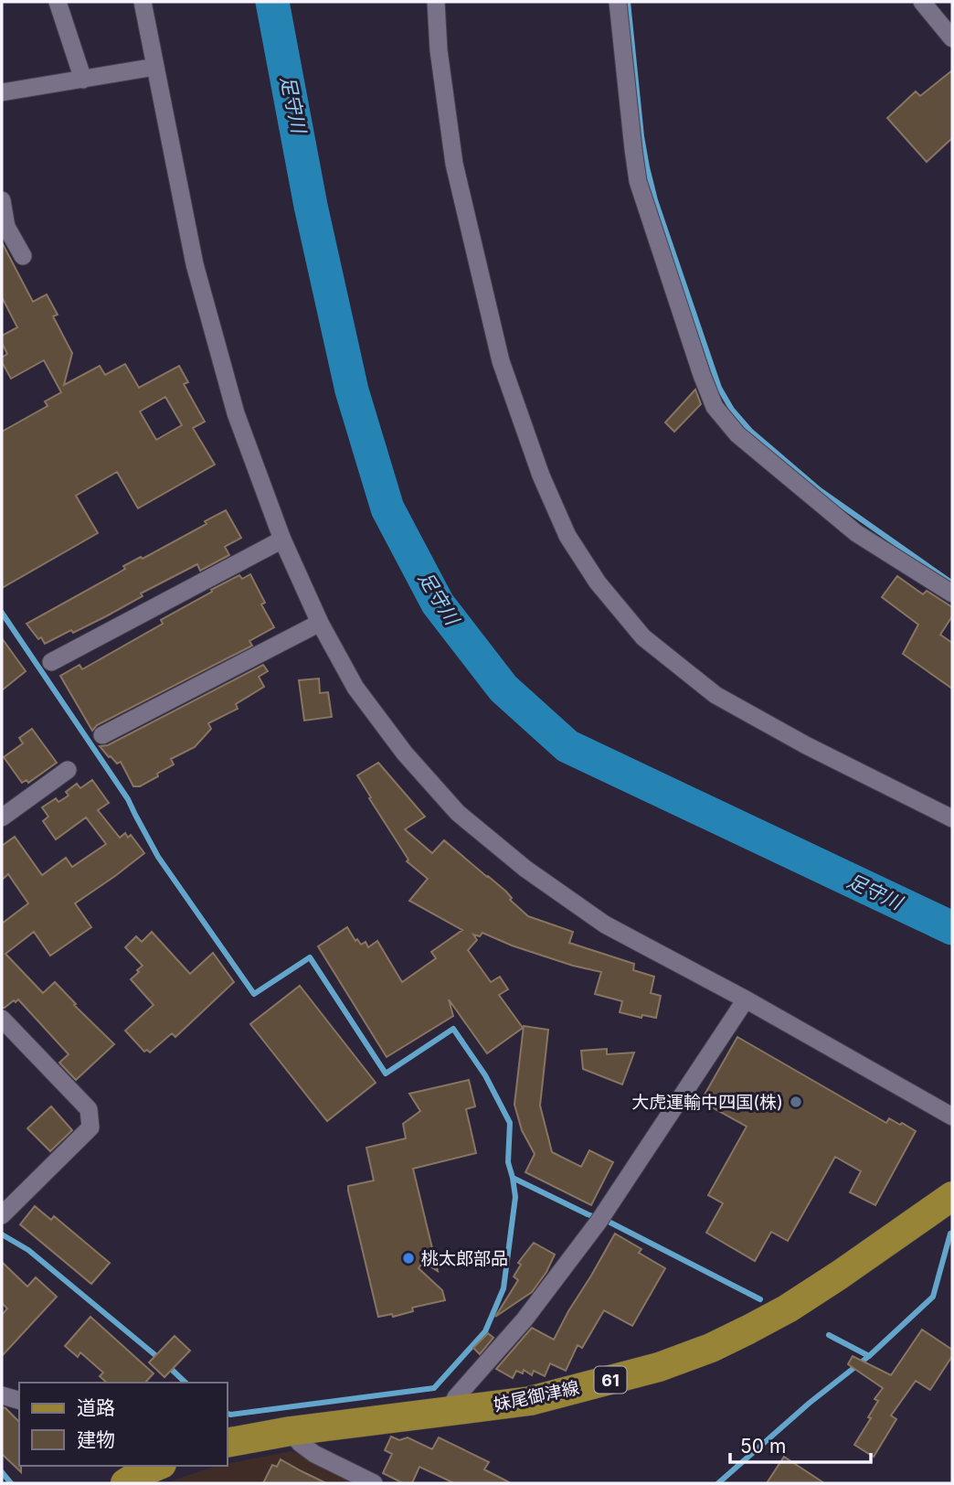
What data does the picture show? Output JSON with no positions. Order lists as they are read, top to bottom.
{
  "streets": {
    "main road": ["61", "妹尾御津線"]
  },
  "water": ["足守川"],
  "places": ["大虎運輸中四国(株)", "桃太郎部品"],
  "legend": ["道路", "建物"],
  "scale_bar": "50 m"
}
